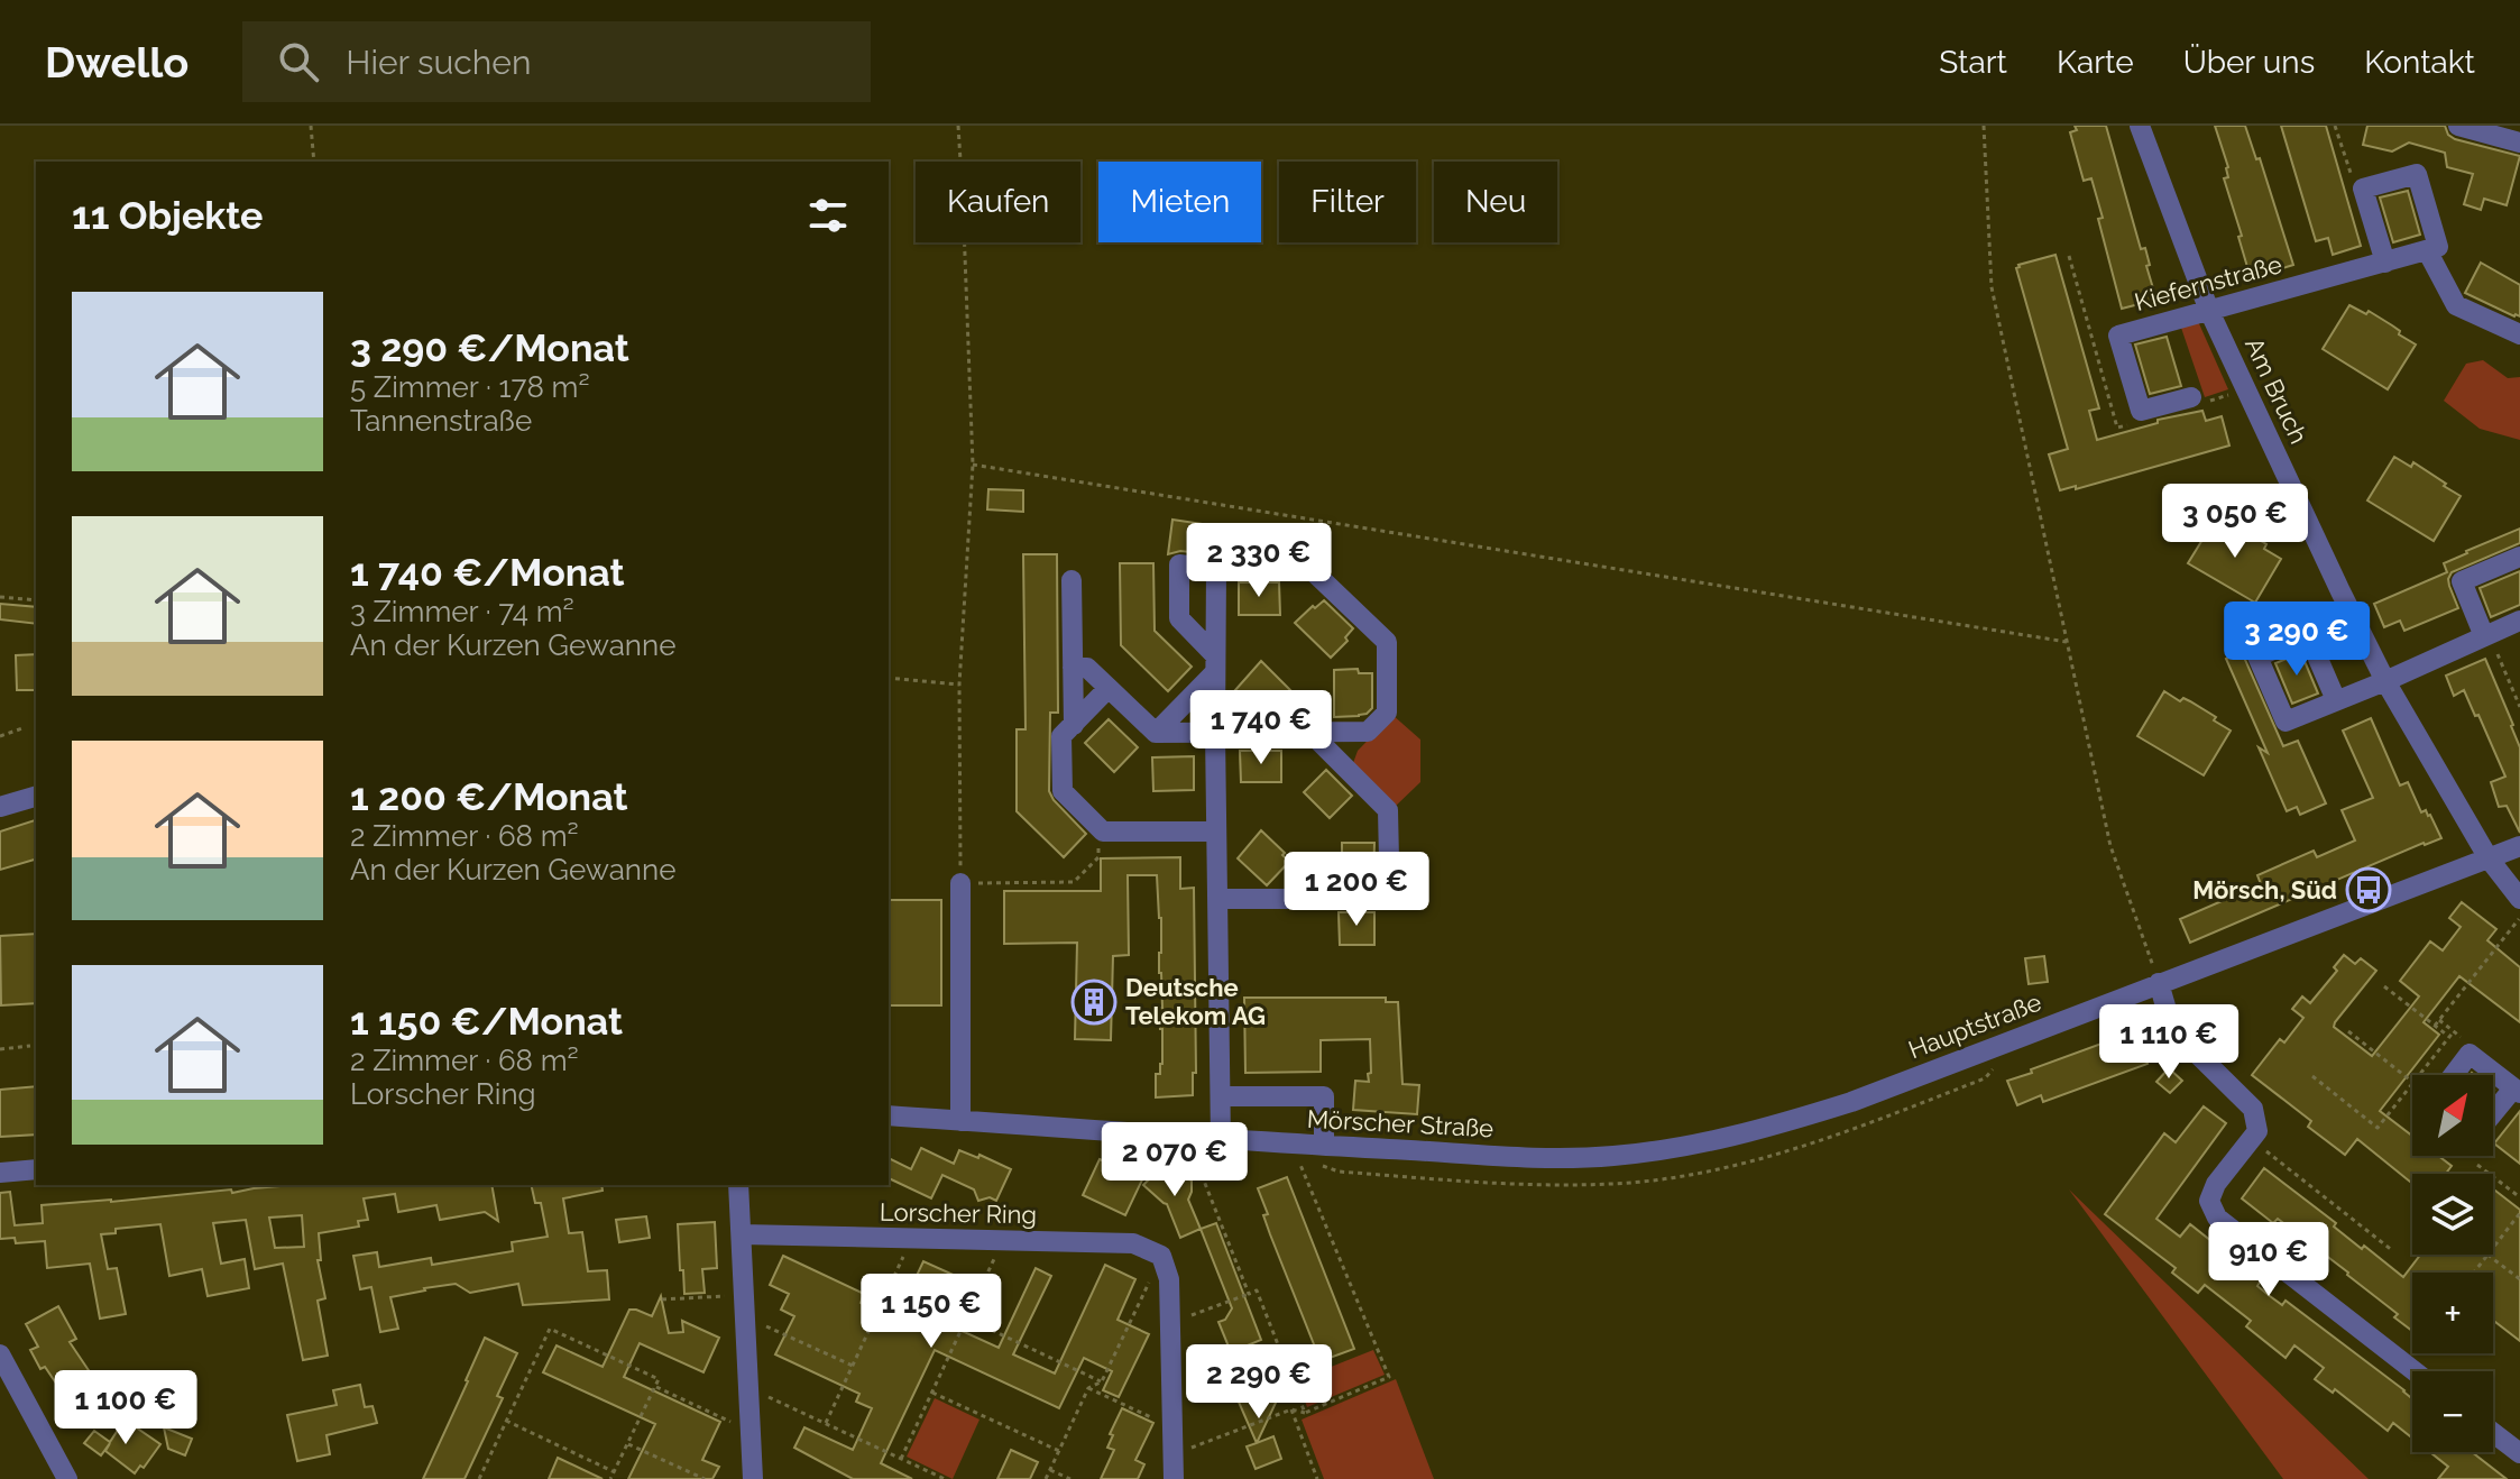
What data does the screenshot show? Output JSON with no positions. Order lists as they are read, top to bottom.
{
  "streets": {
    "street": [
      "Kiefernstraße",
      "Am Bruch",
      "Hauptstraße",
      "Mörscher Straße",
      "Lorscher Ring"
    ]
  },
  "crossings": [
    ["Kiefernstraße", "Am Bruch"],
    ["Am Bruch", "Hauptstraße"],
    ["Hauptstraße", "Mörscher Straße"]
  ],
  "places": {
    "bus stop": ["Mörsch, Süd"],
    "building": ["Deutsche Telekom AG"]
  },
  "north": "top right",
  "page": {
    "header": "Dwello",
    "search": "Hier suchen",
    "nav": [
      "Start",
      "Karte",
      "Über uns",
      "Kontakt"
    ],
    "chip": [
      "Kaufen",
      "Mieten",
      "Filter",
      "Neu"
    ],
    "heading": "11 Objekte",
    "list": [
      {
        "name": "3 290 €/Monat",
        "note": "5 Zimmer · 178 m² · Tannenstraße"
      },
      {
        "name": "1 740 €/Monat",
        "note": "3 Zimmer · 74 m² · An der Kurzen Gewanne"
      },
      {
        "name": "1 200 €/Monat",
        "note": "2 Zimmer · 68 m² · An der Kurzen Gewanne"
      },
      {
        "name": "1 150 €/Monat",
        "note": "2 Zimmer · 68 m² · Lorscher Ring"
      }
    ],
    "price": [
      "3 050 €",
      "2 330 €",
      "3 290 €",
      "1 740 €",
      "1 200 €",
      "1 110 €",
      "2 070 €",
      "910 €",
      "1 150 €",
      "2 290 €",
      "1 100 €"
    ],
    "map_buttons": ["+", "−"]
  }
}
